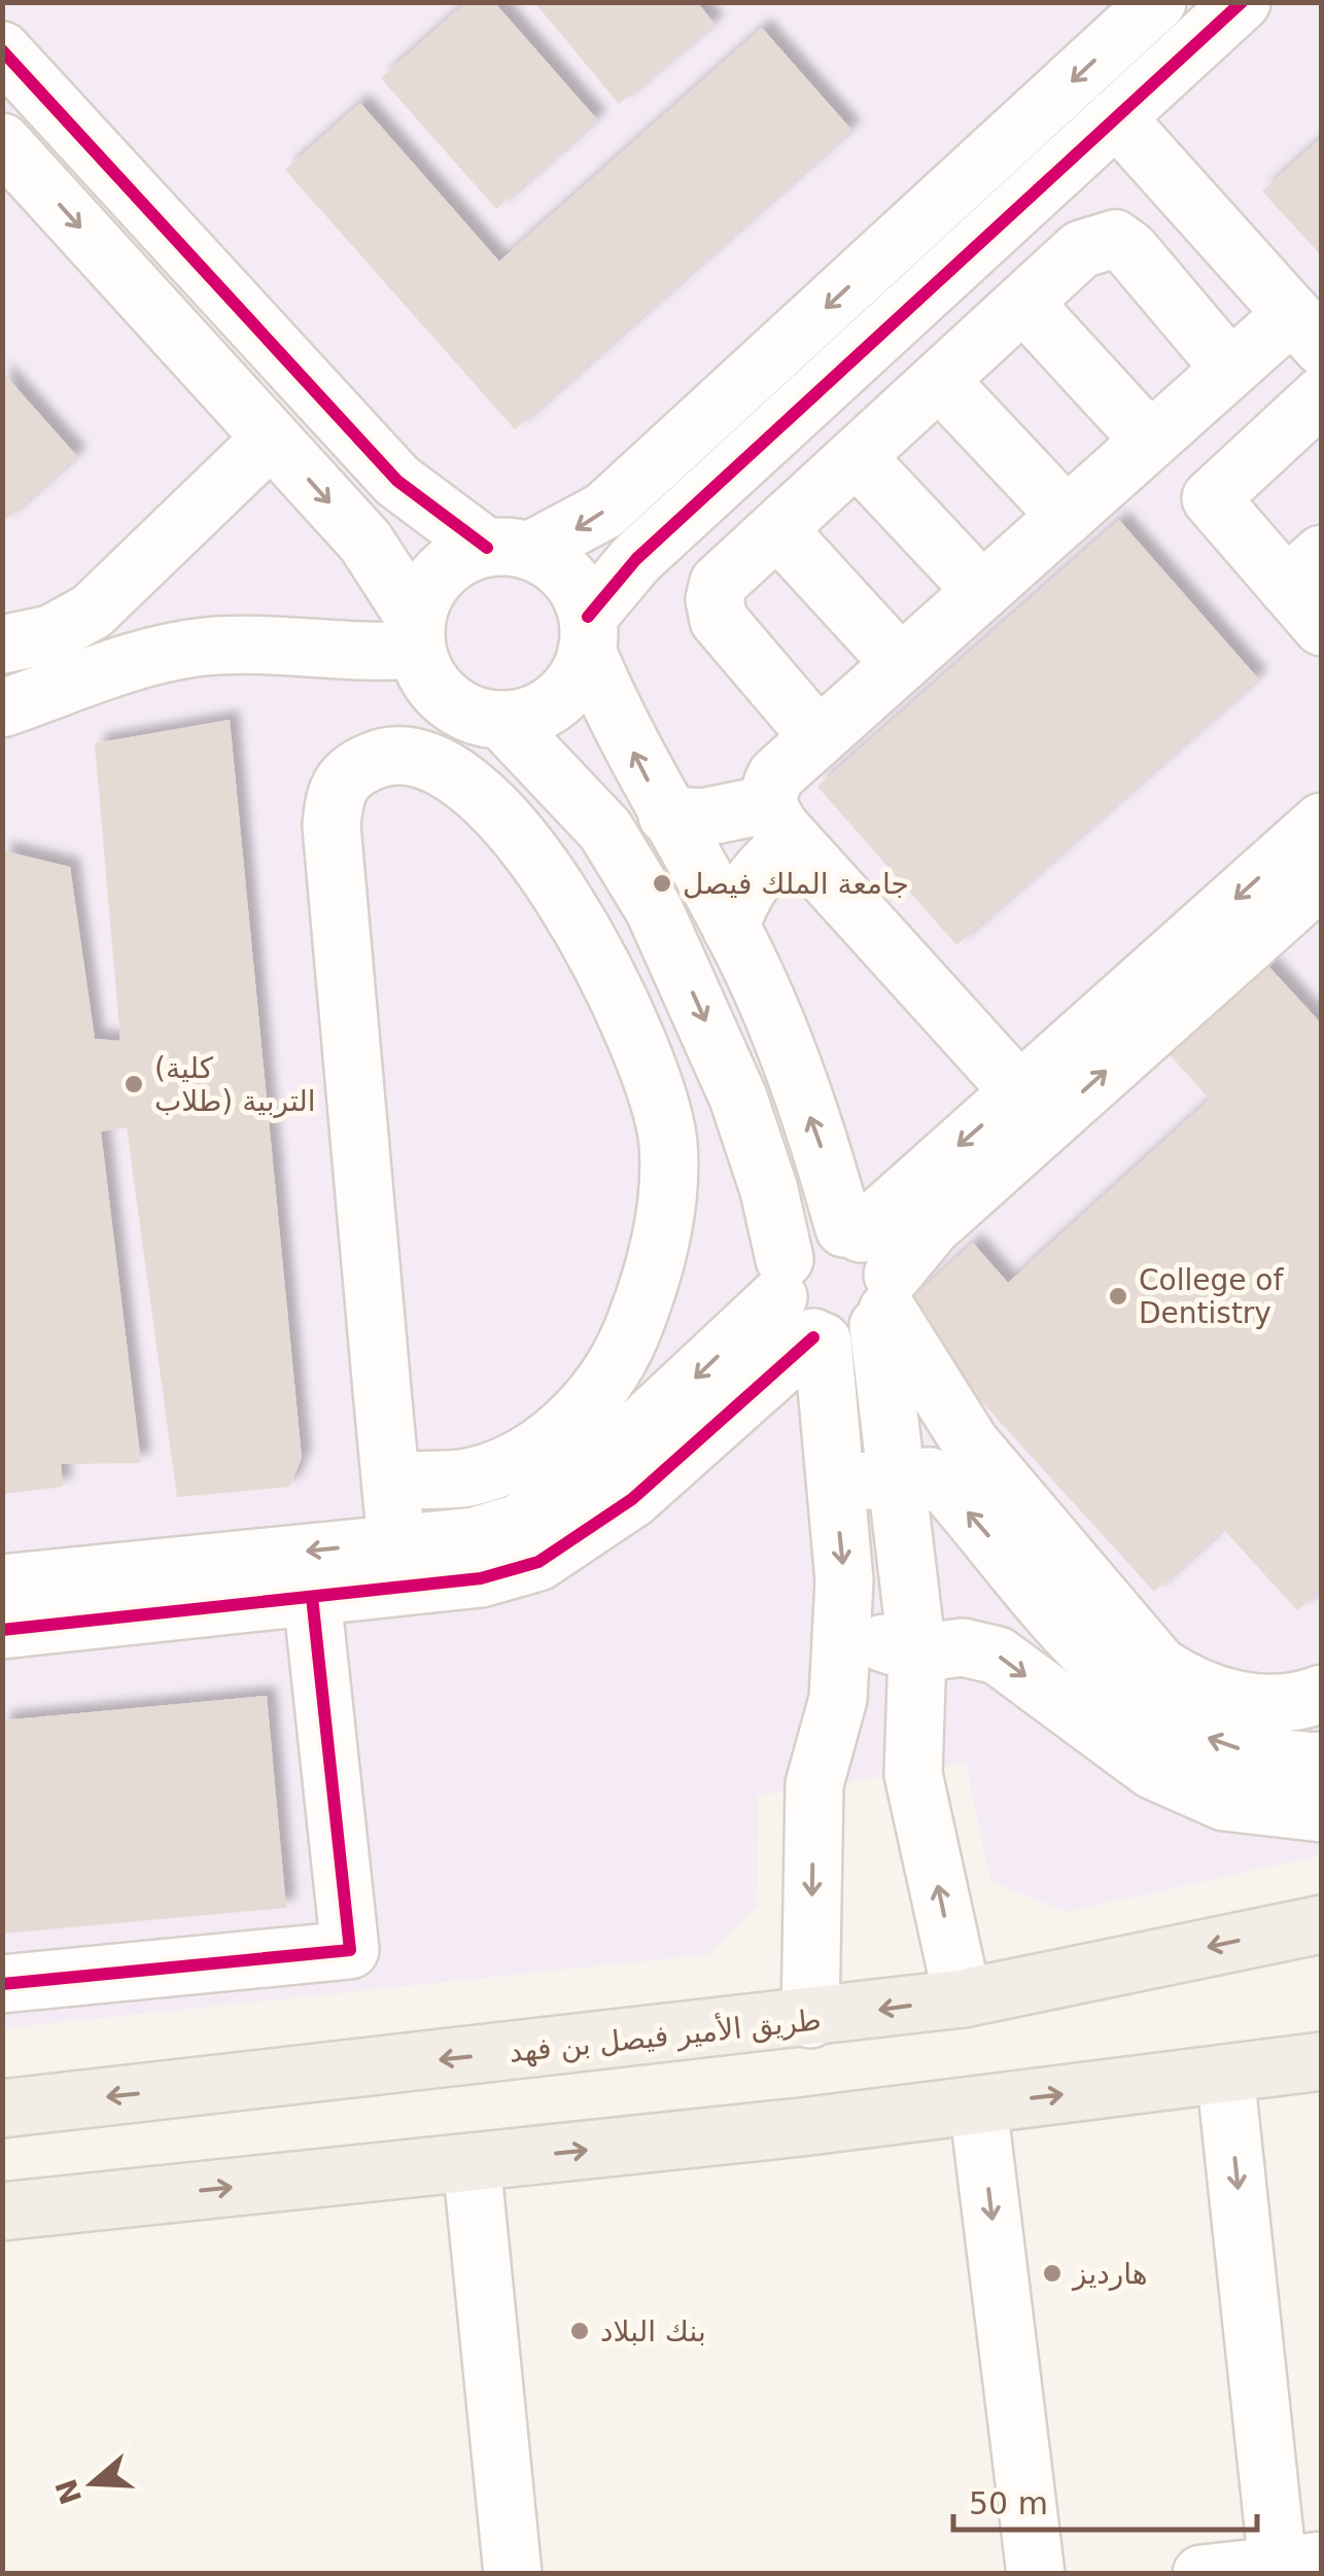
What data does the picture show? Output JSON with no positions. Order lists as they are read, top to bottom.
{
  "streets": {
    "main road": ["طريق الأمير فيصل بن فهد"]
  },
  "places": [
    "جامعة الملك فيصل",
    "(كلية التربية (طلاب",
    "College of Dentistry",
    "هارديز",
    "بنك البلاد"
  ],
  "scale_bar": "50 m",
  "north": "left"
}
